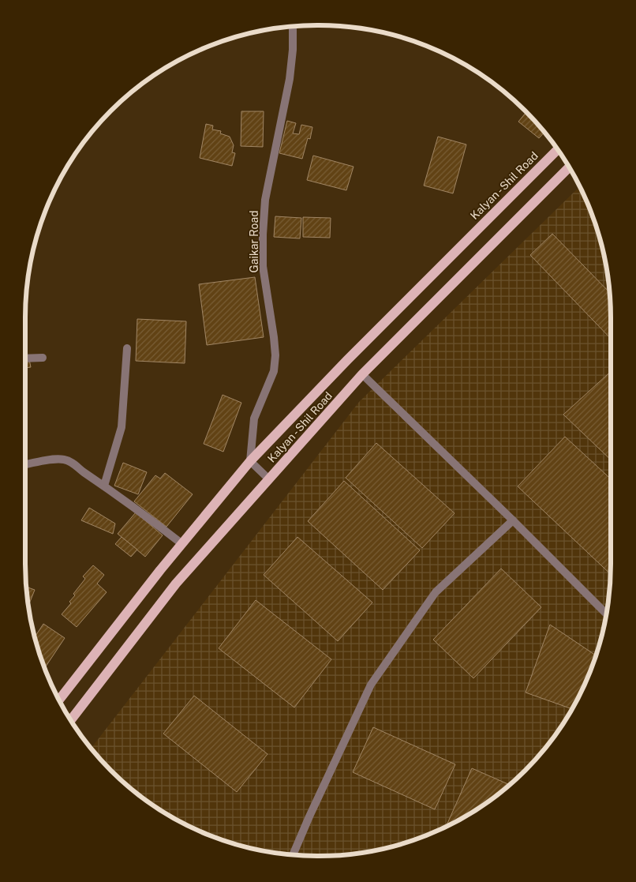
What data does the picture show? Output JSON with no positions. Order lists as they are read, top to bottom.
{
  "streets": {
    "main road": ["Kalyan - Shil Road"],
    "street": ["Gaikar Road"]
  },
  "crossings": [
    ["Kalyan - Shil Road", "Gaikar Road"]
  ]
}
